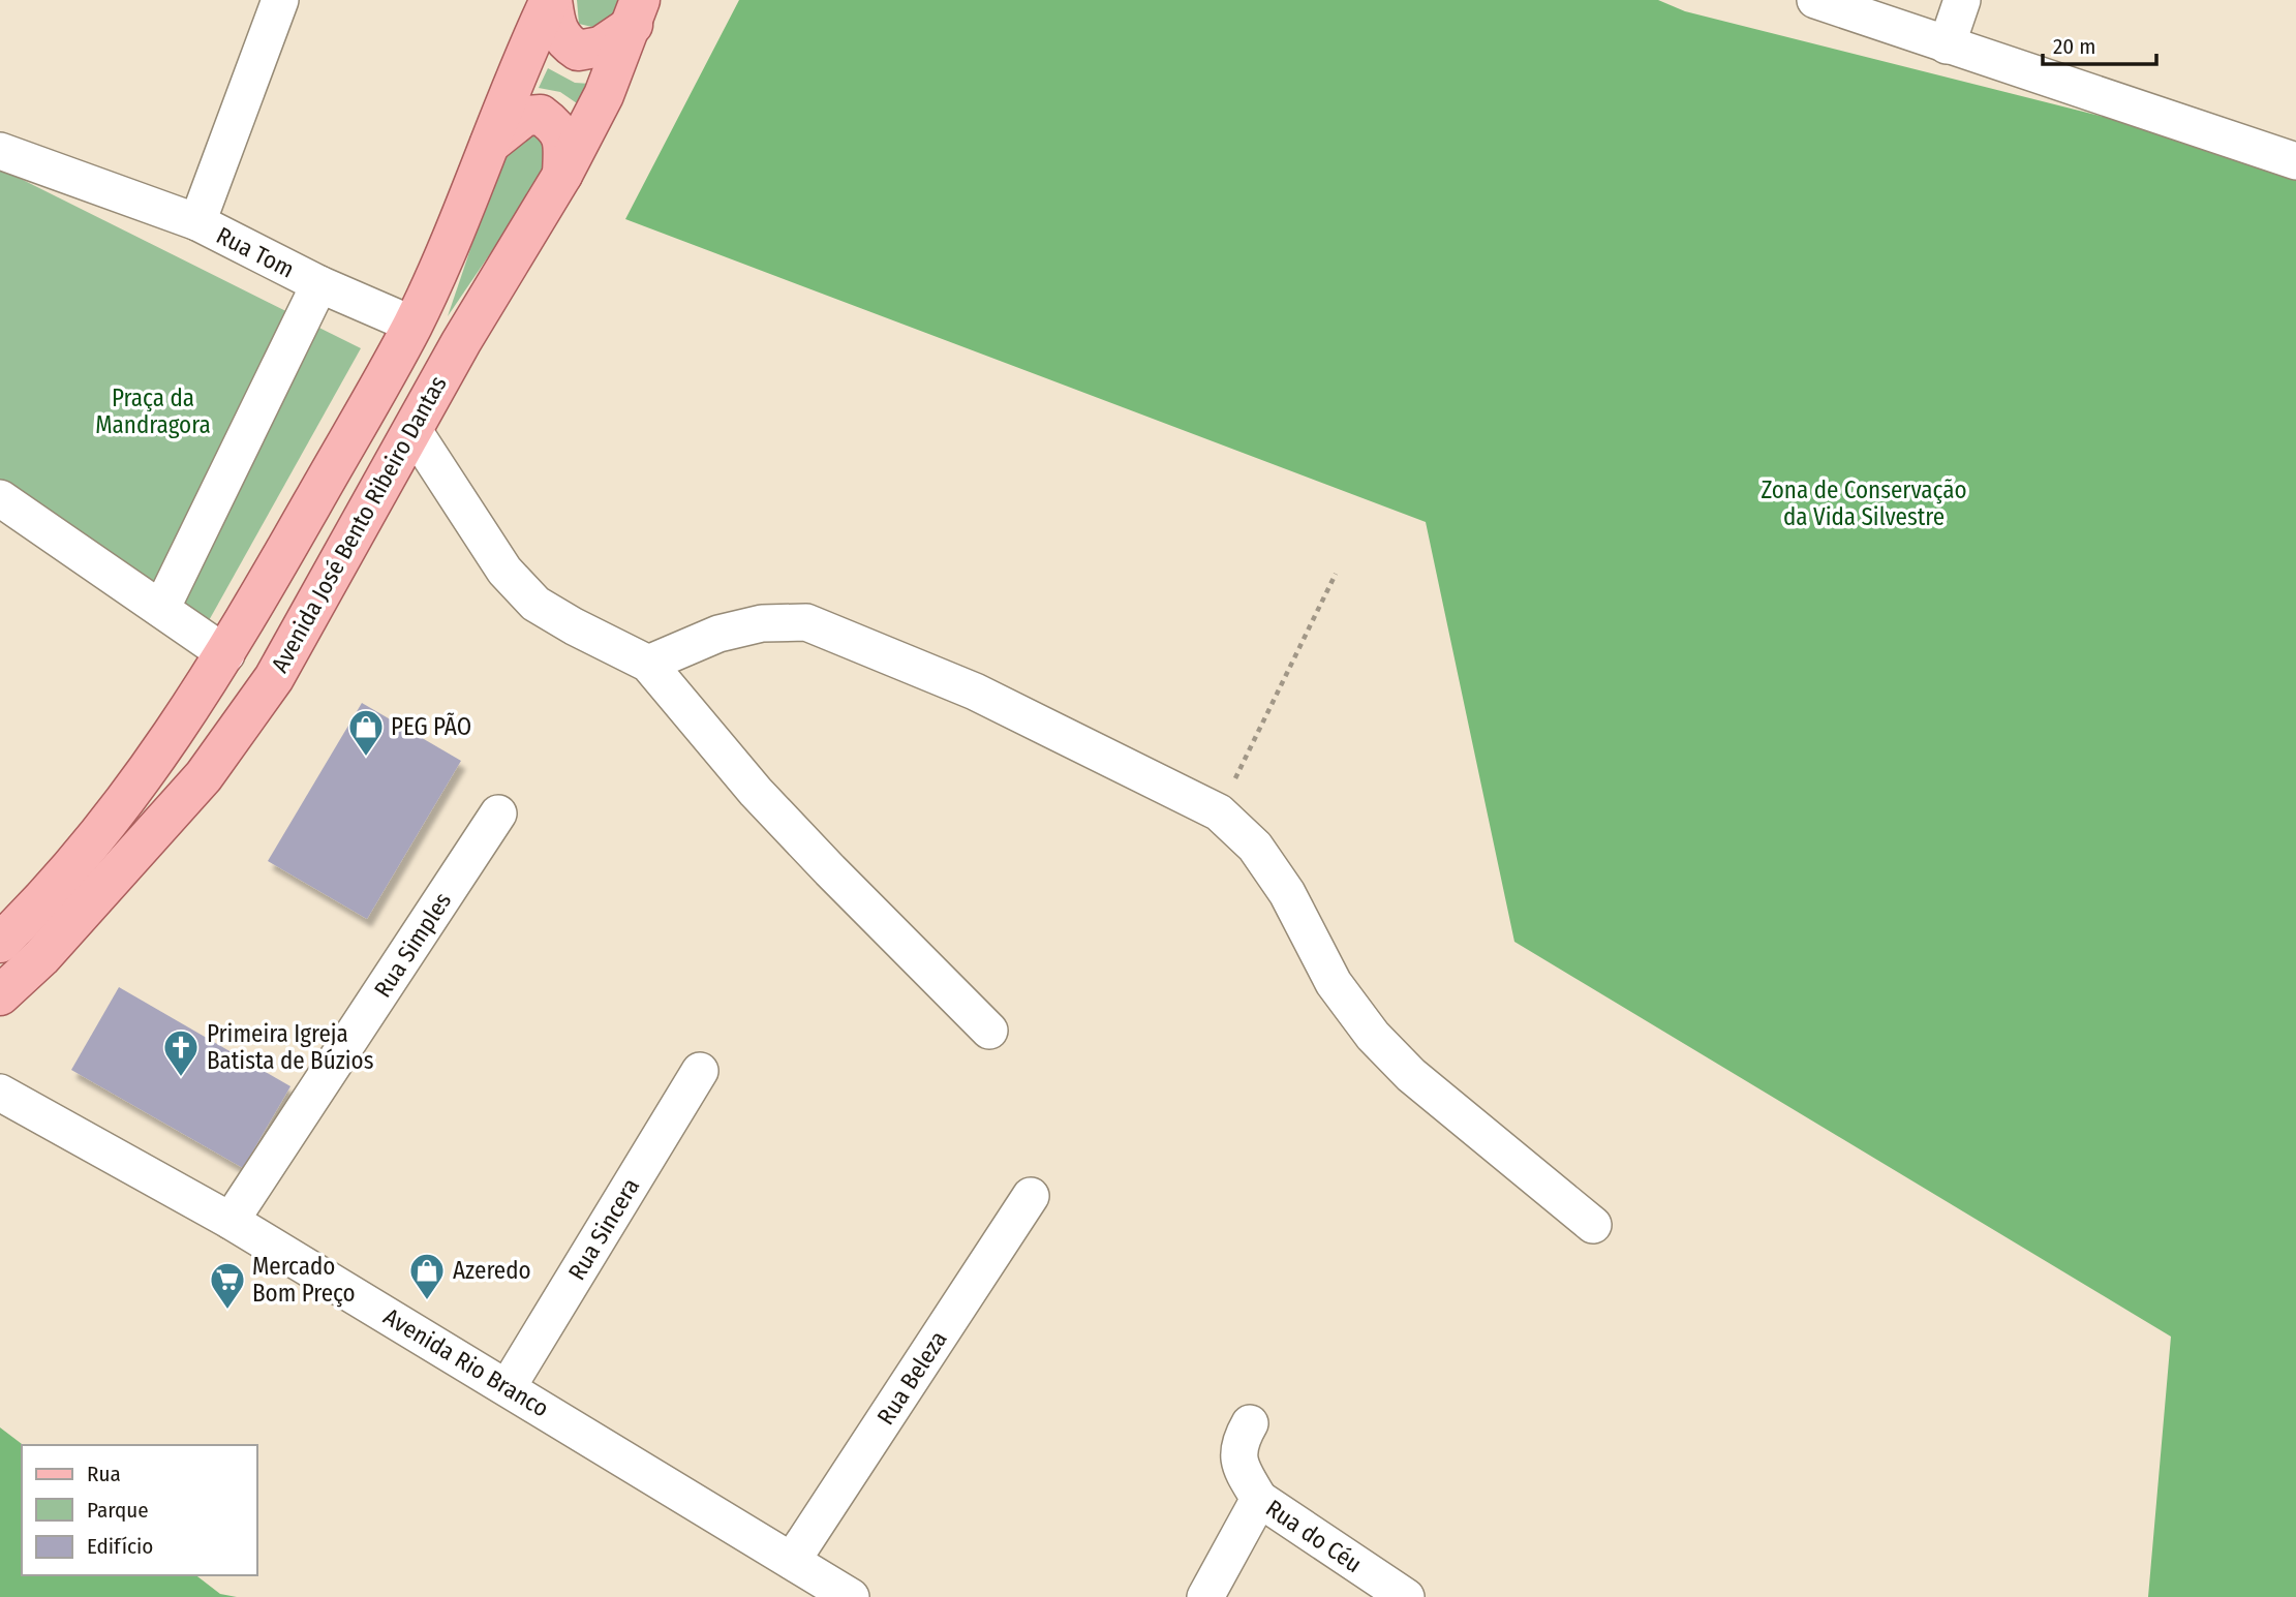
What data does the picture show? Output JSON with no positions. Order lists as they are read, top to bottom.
{
  "streets": {
    "main road": ["Avenida José Bento Ribeiro Dantas"],
    "street": [
      "Rua Tom",
      "Rua Simples",
      "Rua Sincera",
      "Avenida Rio Branco",
      "Rua Beleza",
      "Rua do Céu"
    ]
  },
  "crossings": [
    ["Rua Simples", "Avenida Rio Branco"],
    ["Rua Sincera", "Avenida Rio Branco"],
    ["Avenida Rio Branco", "Rua Beleza"]
  ],
  "parks": ["Praça da Mandragora", "Zona de Conservação da Vida Silvestre"],
  "places": {
    "shop": ["PEG PÃO", "Azeredo"],
    "church": ["Primeira Igreja Batista de Búzios"],
    "supermarket": ["Mercado Bom Preço"]
  },
  "legend": ["Rua", "Parque", "Edifício"],
  "scale_bar": "20 m"
}
